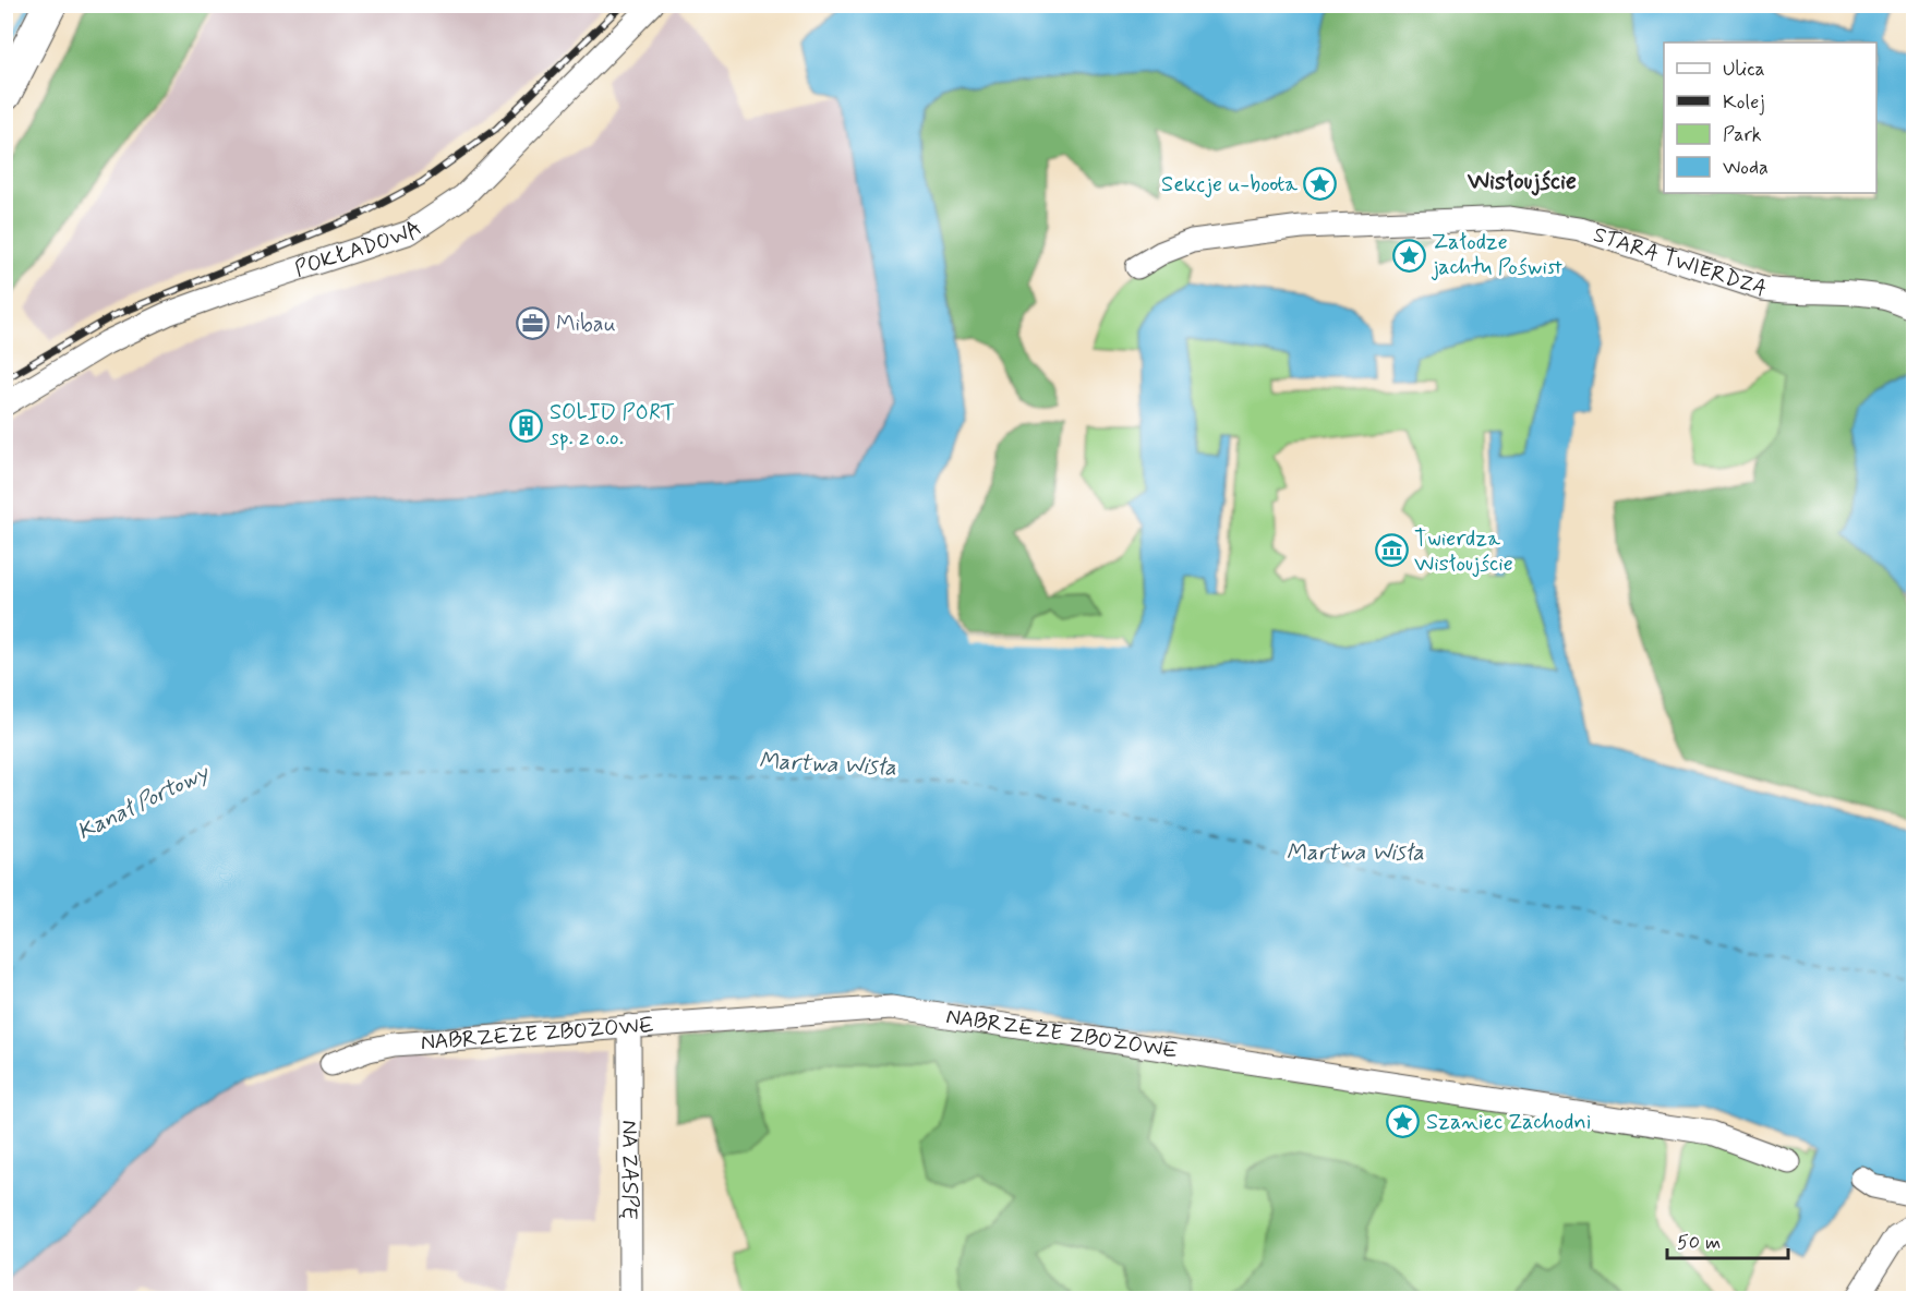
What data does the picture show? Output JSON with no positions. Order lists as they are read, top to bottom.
{
  "streets": {
    "street": [
      "POKŁADOWA",
      "STARA TWIERDZA",
      "NABRZEŻE ZBOŻOWE",
      "NA ZASPĘ"
    ]
  },
  "crossings": [
    ["NABRZEŻE ZBOŻOWE", "NA ZASPĘ"]
  ],
  "districts": ["Wisłoujście"],
  "water": ["Martwa Wisła", "Kanał Portowy"],
  "places": {
    "place": ["Sekcje u-boota", "Załodze jachtu Poświst", "Szaniec Zachodni"],
    "office": ["Mibau"],
    "building": ["SOLID PORT sp. z o.o."],
    "museum": ["Twierdza Wisłoujście"]
  },
  "legend": [
    "Ulica",
    "Kolej",
    "Park",
    "Woda"
  ],
  "scale_bar": "50 m"
}
